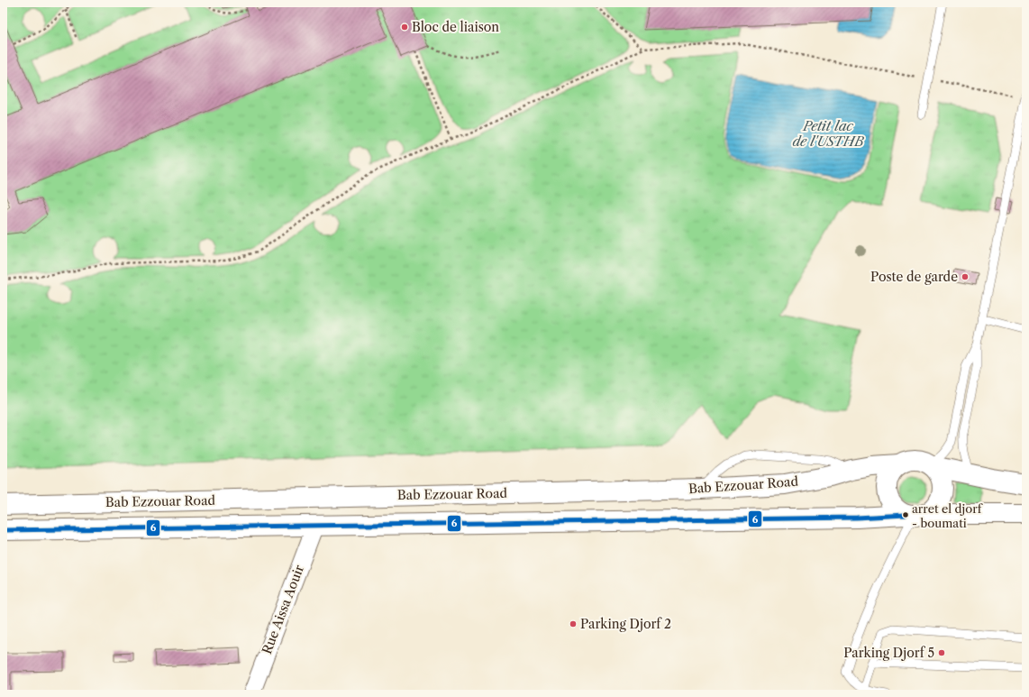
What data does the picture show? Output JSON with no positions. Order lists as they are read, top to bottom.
{
  "streets": {
    "main road": ["Bab Ezzouar Road"],
    "street": ["Rue Aissa Aouir"]
  },
  "crossings": [
    ["Bab Ezzouar Road", "Rue Aissa Aouir"]
  ],
  "water": ["Petit lac de l'USTHB"],
  "places": [
    "Bloc de liaison",
    "Poste de garde",
    "arret el djorf - boumati",
    "Parking Djorf 2",
    "Parking Djorf 5"
  ],
  "lines": ["transit line 6"]
}
